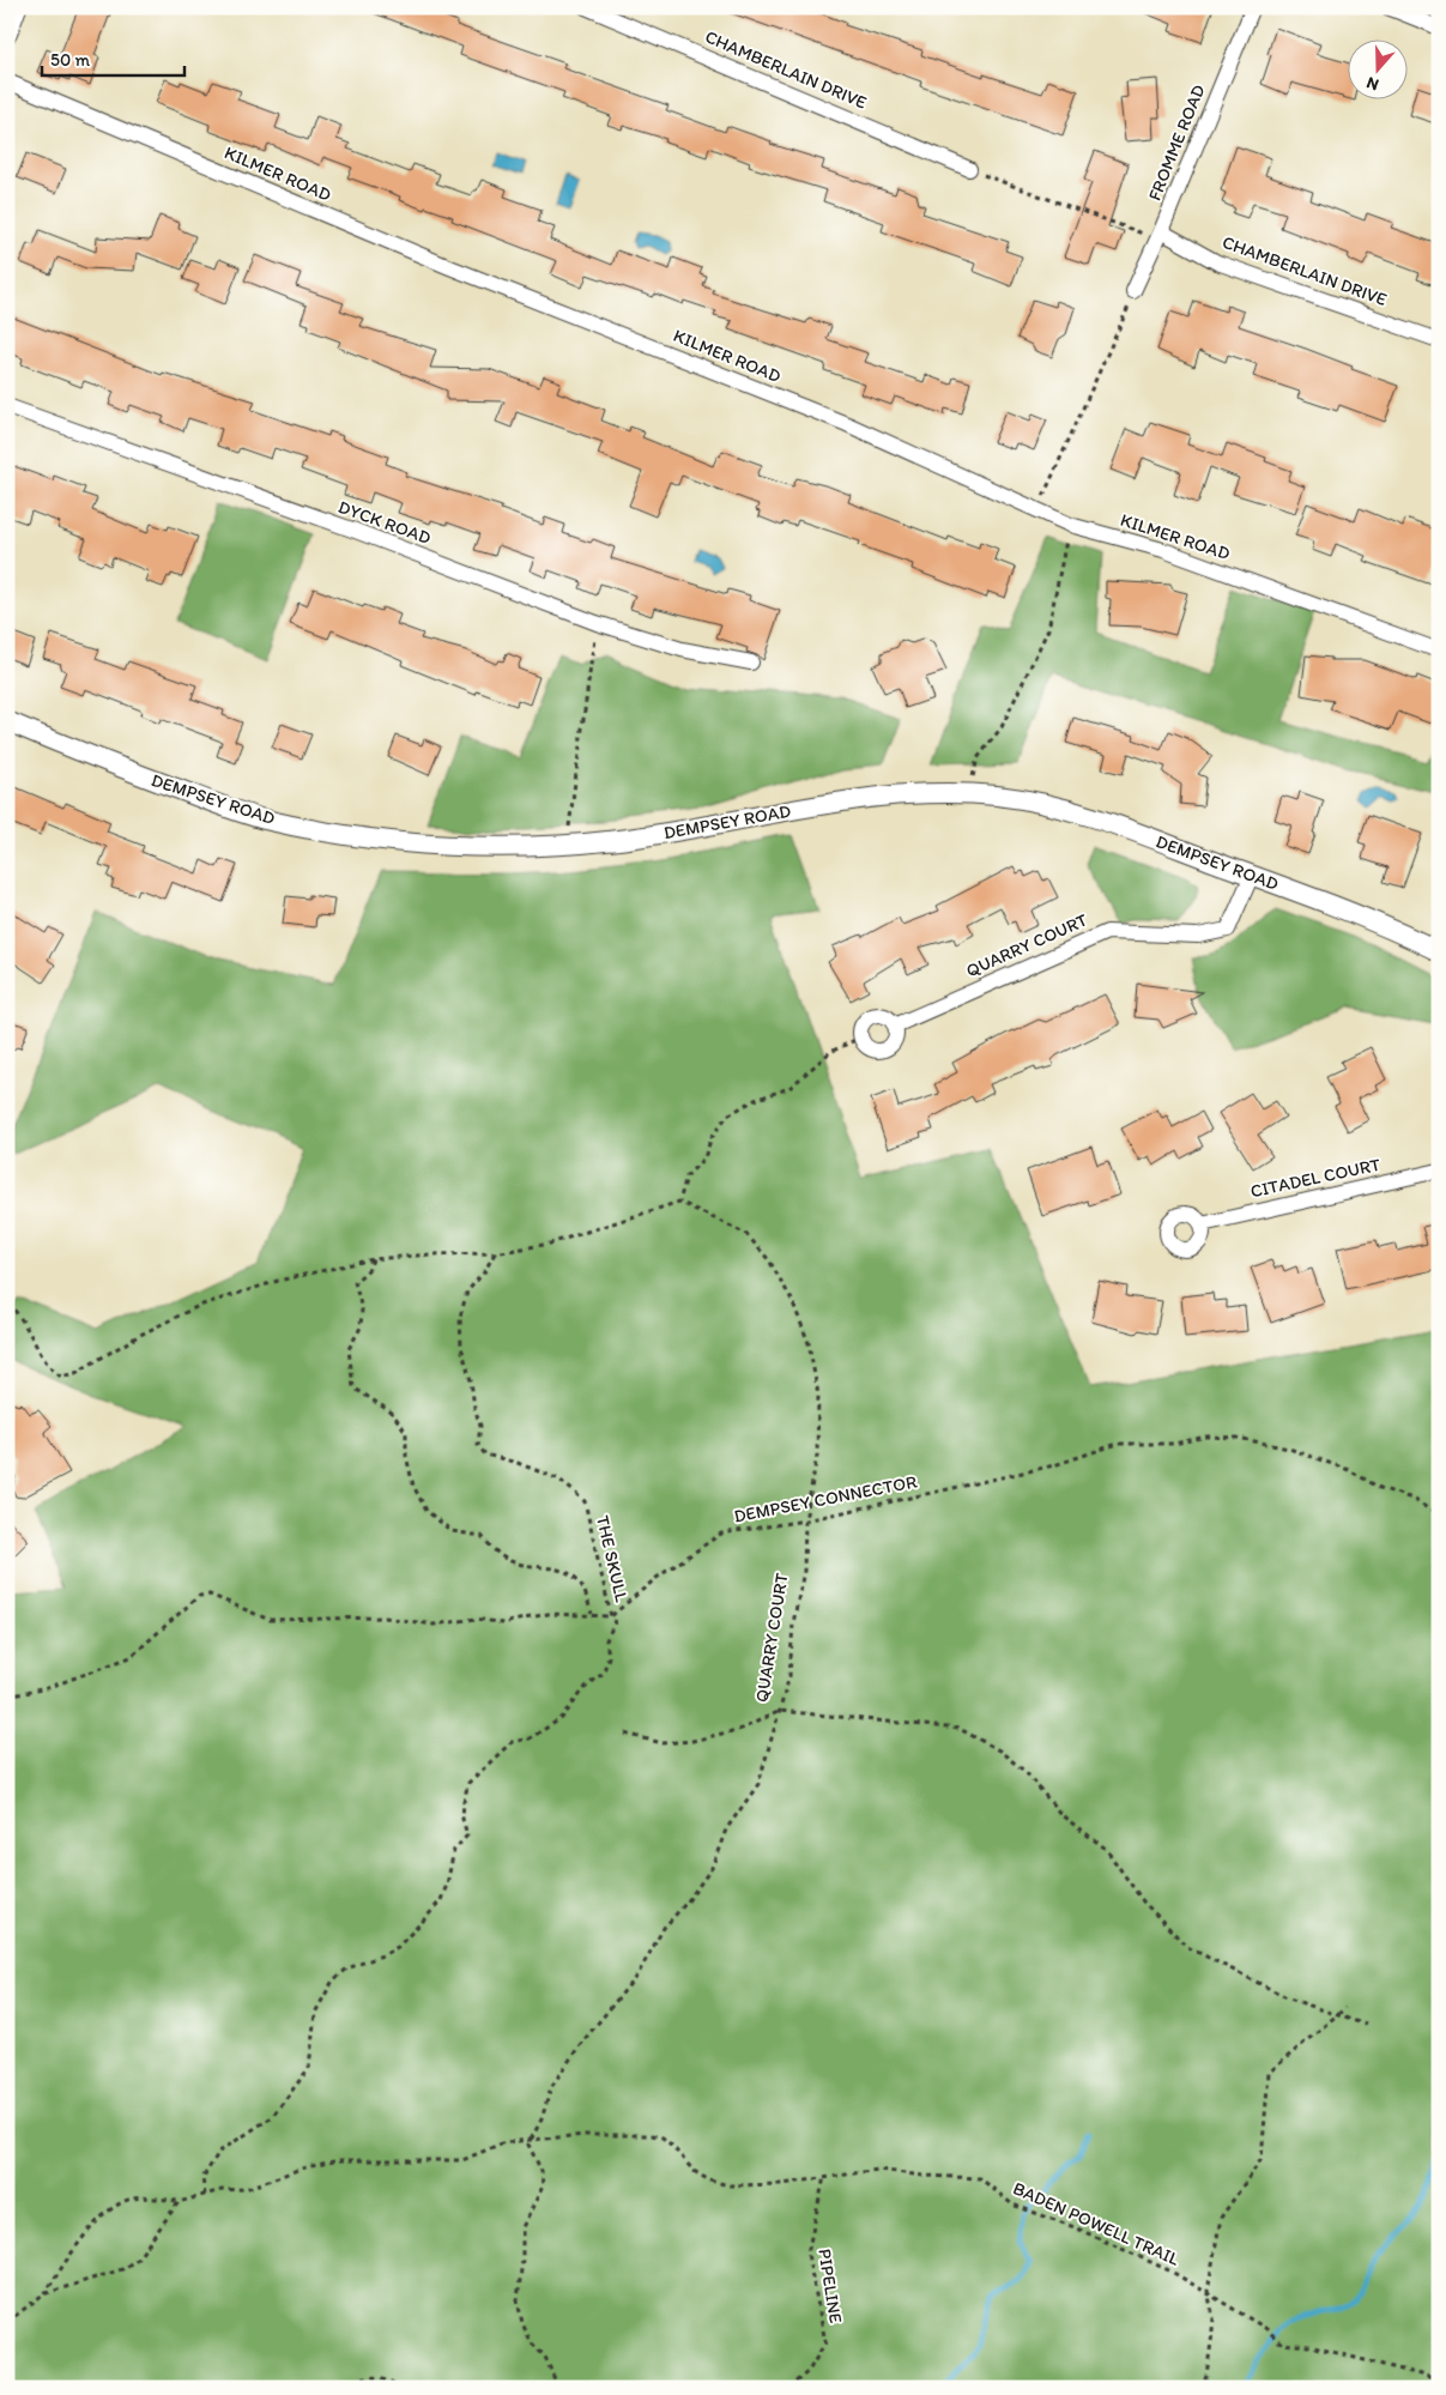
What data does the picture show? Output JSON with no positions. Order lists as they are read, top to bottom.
{
  "streets": {
    "street": [
      "CHAMBERLAIN DRIVE",
      "FROMME ROAD",
      "KILMER ROAD",
      "DYCK ROAD",
      "DEMPSEY ROAD",
      "QUARRY COURT",
      "CITADEL COURT"
    ],
    "path": [
      "DEMPSEY CONNECTOR",
      "THE SKULL",
      "BADEN POWELL TRAIL",
      "PIPELINE"
    ]
  },
  "crossings": [
    ["CHAMBERLAIN DRIVE", "FROMME ROAD"],
    ["DEMPSEY ROAD", "QUARRY COURT"],
    ["QUARRY COURT", "DEMPSEY CONNECTOR"],
    ["QUARRY COURT", "BADEN POWELL TRAIL"],
    ["DEMPSEY CONNECTOR", "THE SKULL"],
    ["THE SKULL", "BADEN POWELL TRAIL"],
    ["BADEN POWELL TRAIL", "PIPELINE"]
  ],
  "scale_bar": "50 m",
  "north": "bottom"
}
